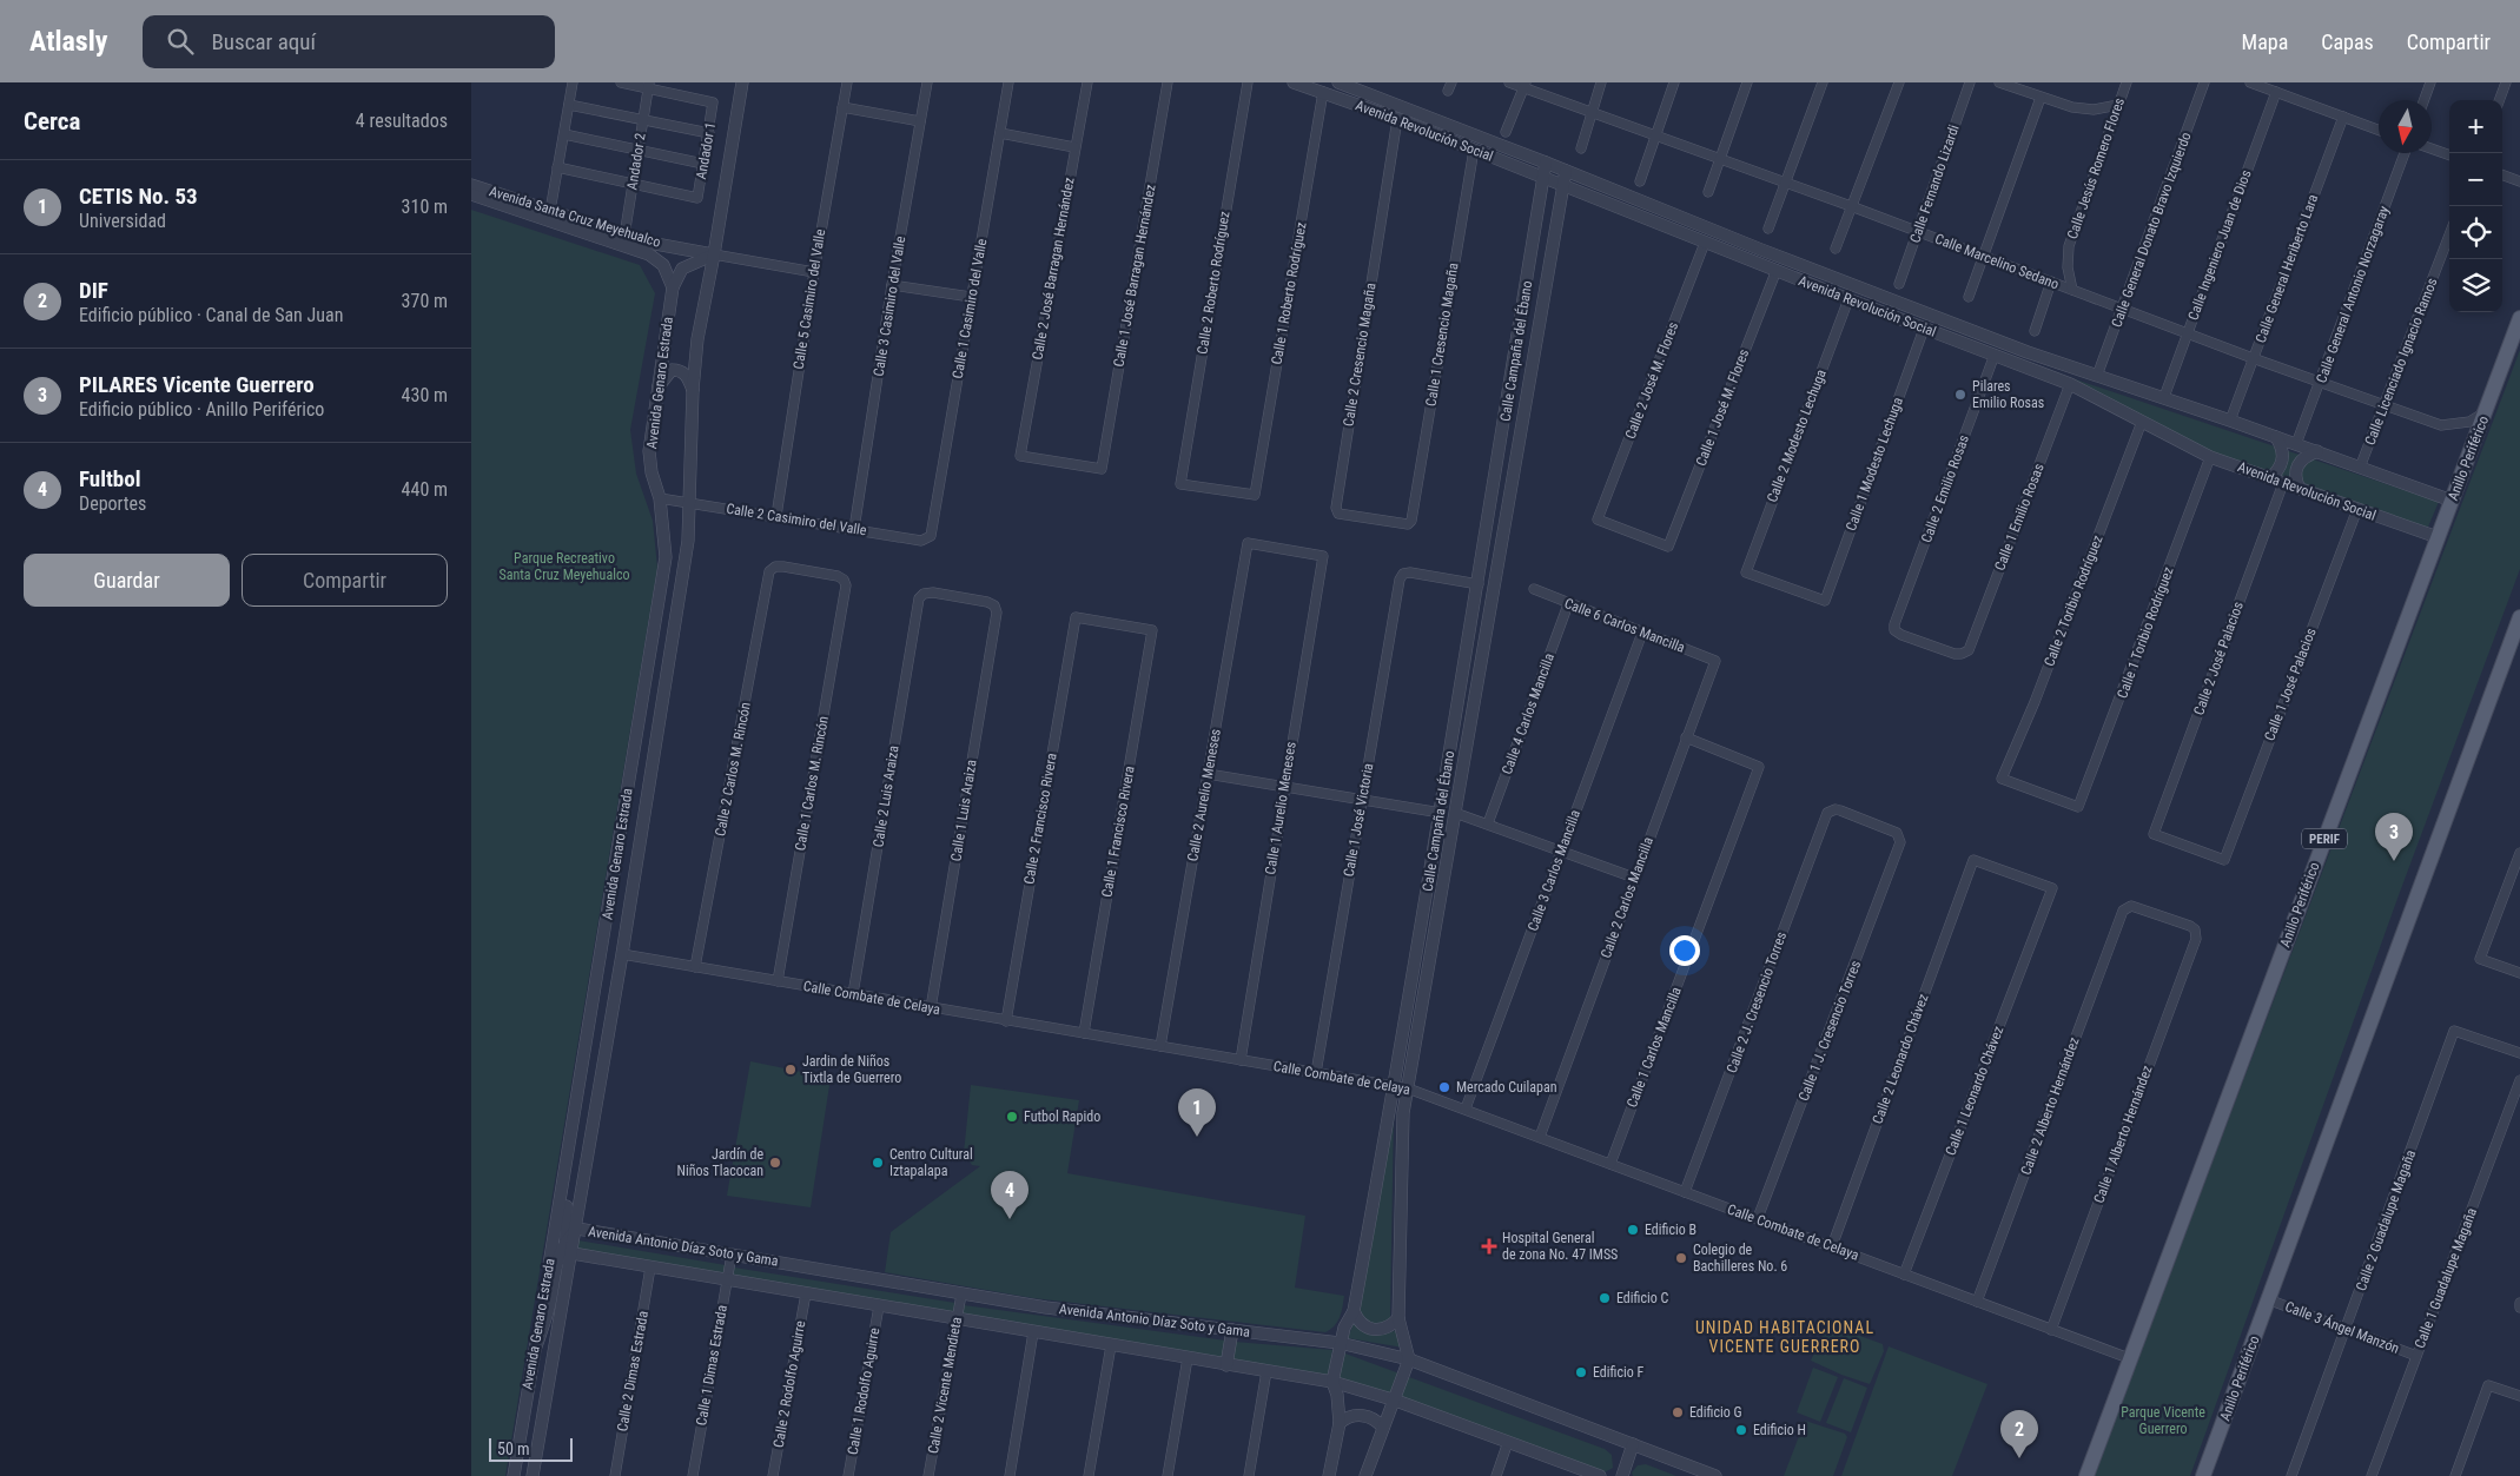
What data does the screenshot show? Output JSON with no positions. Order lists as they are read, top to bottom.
{
  "streets": {
    "main road": ["Anillo Periférico", "PERIF"],
    "street": [
      "Avenida Revolución Social",
      "Andador 1",
      "Andador 2",
      "Calle Jesús Romero Flores",
      "Calle Fernando Lizardi",
      "Avenida Santa Cruz Meyehualco",
      "Calle General Donato Bravo Izquierdo",
      "Calle Ingeniero Juan de Dios",
      "Calle Marcelino Sedano",
      "Calle 2 José Barragan Hernández",
      "Calle General Heriberto Lara",
      "Calle 1 José Barragan Hernández",
      "Calle 2 Roberto Rodríguez",
      "Calle 1 Roberto Rodríguez",
      "Calle General Antonio Norzagaray",
      "Calle 5 Casimiro del Valle",
      "Calle 3 Casimiro del Valle",
      "Calle 1 Casimiro del Valle",
      "Calle 1 Cresencio Magaña",
      "Calle Campaña del Ébano",
      "Calle 2 Cresencio Magaña",
      "Calle Licenciado Ignacio Ramos",
      "Calle 2 José M. Flores",
      "Avenida Genaro Estrada",
      "Calle 1 José M. Flores",
      "Calle 2 Modesto Lechuga",
      "Calle 1 Modesto Lechuga",
      "Calle 2 Emilio Rosas",
      "Calle 1 Emilio Rosas",
      "Calle 2 Casimiro del Valle",
      "Calle 2 Toribio Rodríguez",
      "Calle 6 Carlos Mancilla",
      "Calle 1 Toribio Rodríguez",
      "Calle 2 José Palacios",
      "Calle 1 José Palacios",
      "Calle 4 Carlos Mancilla",
      "Calle 2 Carlos M. Rincón",
      "Calle 1 Carlos M. Rincón",
      "Calle 2 Aurelio Meneses",
      "Calle 2 Luis Araiza",
      "Calle 1 Aurelio Meneses",
      "Calle 1 Luis Araiza",
      "Calle 2 Francisco Rivera",
      "Calle 1 José Victoria",
      "Calle 1 Francisco Rivera",
      "Calle 3 Carlos Mancilla",
      "Calle 2 Carlos Mancilla",
      "Calle Combate de Celaya",
      "Calle 2 J. Cresencio Torres",
      "Calle 1 J. Cresencio Torres",
      "Calle 1 Carlos Mancilla",
      "Calle 2 Leonardo Chávez",
      "Calle 1 Leonardo Chávez",
      "Calle 2 Alberto Hernández",
      "Calle 1 Alberto Hernández",
      "Calle 2 Guadalupe Magaña",
      "Avenida Antonio Díaz Soto y Gama",
      "Calle 1 Guadalupe Magaña",
      "Calle 3 Ángel Manzón",
      "Calle 1 Dimas Estrada",
      "Calle 2 Dimas Estrada",
      "Calle 2 Rodolfo Aguirre",
      "Calle 2 Vicente Mendieta",
      "Calle 1 Rodolfo Aguirre"
    ]
  },
  "crossings": [
    ["Avenida Revolución Social", "Calle General Donato Bravo Izquierdo"],
    ["Avenida Revolución Social", "Calle Ingeniero Juan de Dios"],
    ["Avenida Revolución Social", "Calle General Heriberto Lara"],
    ["Avenida Revolución Social", "Calle 1 Roberto Rodríguez"],
    ["Avenida Revolución Social", "Calle General Antonio Norzagaray"],
    ["Avenida Revolución Social", "Calle 1 Cresencio Magaña"],
    ["Avenida Revolución Social", "Calle Campaña del Ébano"],
    ["Avenida Revolución Social", "Calle 2 Cresencio Magaña"],
    ["Avenida Revolución Social", "Calle Licenciado Ignacio Ramos"],
    ["Avenida Revolución Social", "Calle 2 José M. Flores"],
    ["Avenida Revolución Social", "Calle 1 José M. Flores"],
    ["Avenida Revolución Social", "Calle 2 Modesto Lechuga"],
    ["Avenida Revolución Social", "Anillo Periférico"],
    ["Avenida Revolución Social", "Calle 1 Modesto Lechuga"],
    ["Avenida Revolución Social", "Calle 2 Emilio Rosas"],
    ["Avenida Revolución Social", "Calle 1 Emilio Rosas"],
    ["Avenida Revolución Social", "Calle 2 Toribio Rodríguez"],
    ["Avenida Revolución Social", "Calle 1 Toribio Rodríguez"],
    ["Avenida Revolución Social", "Calle 2 José Palacios"],
    ["Avenida Revolución Social", "Calle 1 José Palacios"],
    ["Andador 1", "Andador 2"],
    ["Andador 2", "Avenida Santa Cruz Meyehualco"],
    ["Calle Jesús Romero Flores", "Calle Marcelino Sedano"],
    ["Calle Fernando Lizardi", "Calle Marcelino Sedano"],
    ["Avenida Santa Cruz Meyehualco", "Avenida Genaro Estrada"],
    ["Calle General Donato Bravo Izquierdo", "Calle Marcelino Sedano"],
    ["Calle Ingeniero Juan de Dios", "Calle Marcelino Sedano"],
    ["Calle Marcelino Sedano", "Calle General Heriberto Lara"],
    ["Calle Marcelino Sedano", "Calle General Antonio Norzagaray"],
    ["Calle Marcelino Sedano", "Calle Licenciado Ignacio Ramos"],
    ["Calle Marcelino Sedano", "Anillo Periférico"],
    ["Calle 2 José Barragan Hernández", "Calle 1 José Barragan Hernández"],
    ["Calle 2 Roberto Rodríguez", "Calle 1 Roberto Rodríguez"],
    ["Calle 5 Casimiro del Valle", "Calle 2 Casimiro del Valle"],
    ["Calle 3 Casimiro del Valle", "Calle 2 Casimiro del Valle"],
    ["Calle 1 Casimiro del Valle", "Calle 2 Casimiro del Valle"],
    ["Calle 1 Cresencio Magaña", "Calle 2 Cresencio Magaña"],
    ["Calle Campaña del Ébano", "Calle 1 José Victoria"],
    ["Calle Campaña del Ébano", "Calle Combate de Celaya"],
    ["Calle Campaña del Ébano", "Avenida Antonio Díaz Soto y Gama"],
    ["Calle 2 José M. Flores", "Calle 1 José M. Flores"],
    ["Avenida Genaro Estrada", "Calle 2 Casimiro del Valle"],
    ["Avenida Genaro Estrada", "Calle Combate de Celaya"],
    ["Avenida Genaro Estrada", "Avenida Antonio Díaz Soto y Gama"],
    ["Calle 2 Modesto Lechuga", "Calle 1 Modesto Lechuga"],
    ["Anillo Periférico", "PERIF"],
    ["Anillo Periférico", "Calle Combate de Celaya"],
    ["Anillo Periférico", "Calle 3 Ángel Manzón"],
    ["Calle 2 Emilio Rosas", "Calle 1 Emilio Rosas"],
    ["Calle 2 Toribio Rodríguez", "Calle 1 Toribio Rodríguez"],
    ["Calle 6 Carlos Mancilla", "Calle 4 Carlos Mancilla"],
    ["Calle 6 Carlos Mancilla", "Calle 3 Carlos Mancilla"],
    ["Calle 6 Carlos Mancilla", "Calle 2 Carlos Mancilla"],
    ["Calle 2 José Palacios", "Calle 1 José Palacios"],
    ["Calle 2 Carlos M. Rincón", "Calle 1 Carlos M. Rincón"],
    ["Calle 2 Carlos M. Rincón", "Calle Combate de Celaya"],
    ["Calle 1 Carlos M. Rincón", "Calle Combate de Celaya"],
    ["Calle 2 Aurelio Meneses", "Calle 1 Aurelio Meneses"],
    ["Calle 2 Aurelio Meneses", "Calle Combate de Celaya"],
    ["Calle 2 Luis Araiza", "Calle 1 Luis Araiza"],
    ["Calle 2 Luis Araiza", "Calle Combate de Celaya"],
    ["Calle 1 Aurelio Meneses", "Calle Combate de Celaya"],
    ["Calle 1 Luis Araiza", "Calle Combate de Celaya"],
    ["Calle 2 Francisco Rivera", "Calle 1 Francisco Rivera"],
    ["Calle 2 Francisco Rivera", "Calle Combate de Celaya"],
    ["Calle 1 José Victoria", "Calle Combate de Celaya"],
    ["Calle 1 Francisco Rivera", "Calle Combate de Celaya"],
    ["PERIF", "Calle Combate de Celaya"],
    ["Calle 3 Carlos Mancilla", "Calle Combate de Celaya"],
    ["Calle 2 Carlos Mancilla", "Calle Combate de Celaya"],
    ["Calle 2 Carlos Mancilla", "Calle 1 Carlos Mancilla"],
    ["Calle Combate de Celaya", "Calle 2 J. Cresencio Torres"],
    ["Calle Combate de Celaya", "Calle 1 J. Cresencio Torres"],
    ["Calle Combate de Celaya", "Calle 1 Carlos Mancilla"],
    ["Calle Combate de Celaya", "Calle 2 Leonardo Chávez"],
    ["Calle Combate de Celaya", "Calle 1 Leonardo Chávez"],
    ["Calle Combate de Celaya", "Calle 2 Alberto Hernández"],
    ["Calle Combate de Celaya", "Calle 1 Alberto Hernández"],
    ["Calle 2 J. Cresencio Torres", "Calle 1 J. Cresencio Torres"],
    ["Calle 2 Leonardo Chávez", "Calle 1 Leonardo Chávez"],
    ["Calle 2 Alberto Hernández", "Calle 1 Alberto Hernández"],
    ["Calle 2 Guadalupe Magaña", "Calle 3 Ángel Manzón"],
    ["Avenida Antonio Díaz Soto y Gama", "Calle 1 Dimas Estrada"],
    ["Avenida Antonio Díaz Soto y Gama", "Calle 2 Dimas Estrada"],
    ["Avenida Antonio Díaz Soto y Gama", "Calle 2 Rodolfo Aguirre"],
    ["Avenida Antonio Díaz Soto y Gama", "Calle 2 Vicente Mendieta"],
    ["Avenida Antonio Díaz Soto y Gama", "Calle 1 Rodolfo Aguirre"],
    ["Calle 1 Guadalupe Magaña", "Calle 3 Ángel Manzón"]
  ],
  "districts": ["UNIDAD HABITACIONAL VICENTE GUERRERO"],
  "parks": ["Parque Recreativo Santa Cruz Meyehualco", "Parque Vicente Guerrero"],
  "places": {
    "other": [
      "Pilares Emilio Rosas",
      "Jardin de Niños Tixtla de Guerrero",
      "Mercado Cuilapan",
      "Futbol Rapido",
      "Jardín de Niños Tlacocan",
      "Centro Cultural Iztapalapa",
      "Edificio B",
      "Colegio de Bachilleres No. 6",
      "Edificio C",
      "Edificio F",
      "Edificio G",
      "Edificio H"
    ],
    "health": ["Hospital General de zona No. 47 IMSS"]
  },
  "scale_bar": "50 m",
  "north": "bottom",
  "page": {
    "header": "Atlasly",
    "search": "Buscar aquí",
    "nav": ["Mapa", "Capas", "Compartir"],
    "heading": ["Cerca", "4 resultados"],
    "map_buttons": ["+", "−"],
    "list": [
      {
        "mark": "1",
        "name": "CETIS No. 53",
        "note": "Universidad",
        "value": "310 m"
      },
      {
        "mark": "2",
        "name": "DIF",
        "note": "Edificio público · Canal de San Juan",
        "value": "370 m"
      },
      {
        "mark": "3",
        "name": "PILARES Vicente Guerrero",
        "note": "Edificio público · Anillo Periférico",
        "value": "430 m"
      },
      {
        "mark": "4",
        "name": "Fultbol",
        "note": "Deportes",
        "value": "440 m"
      }
    ],
    "buttons": ["Guardar", "Compartir"],
    "pins": [
      "3",
      "1",
      "4",
      "2"
    ],
    "scale": "50 m"
  }
}
